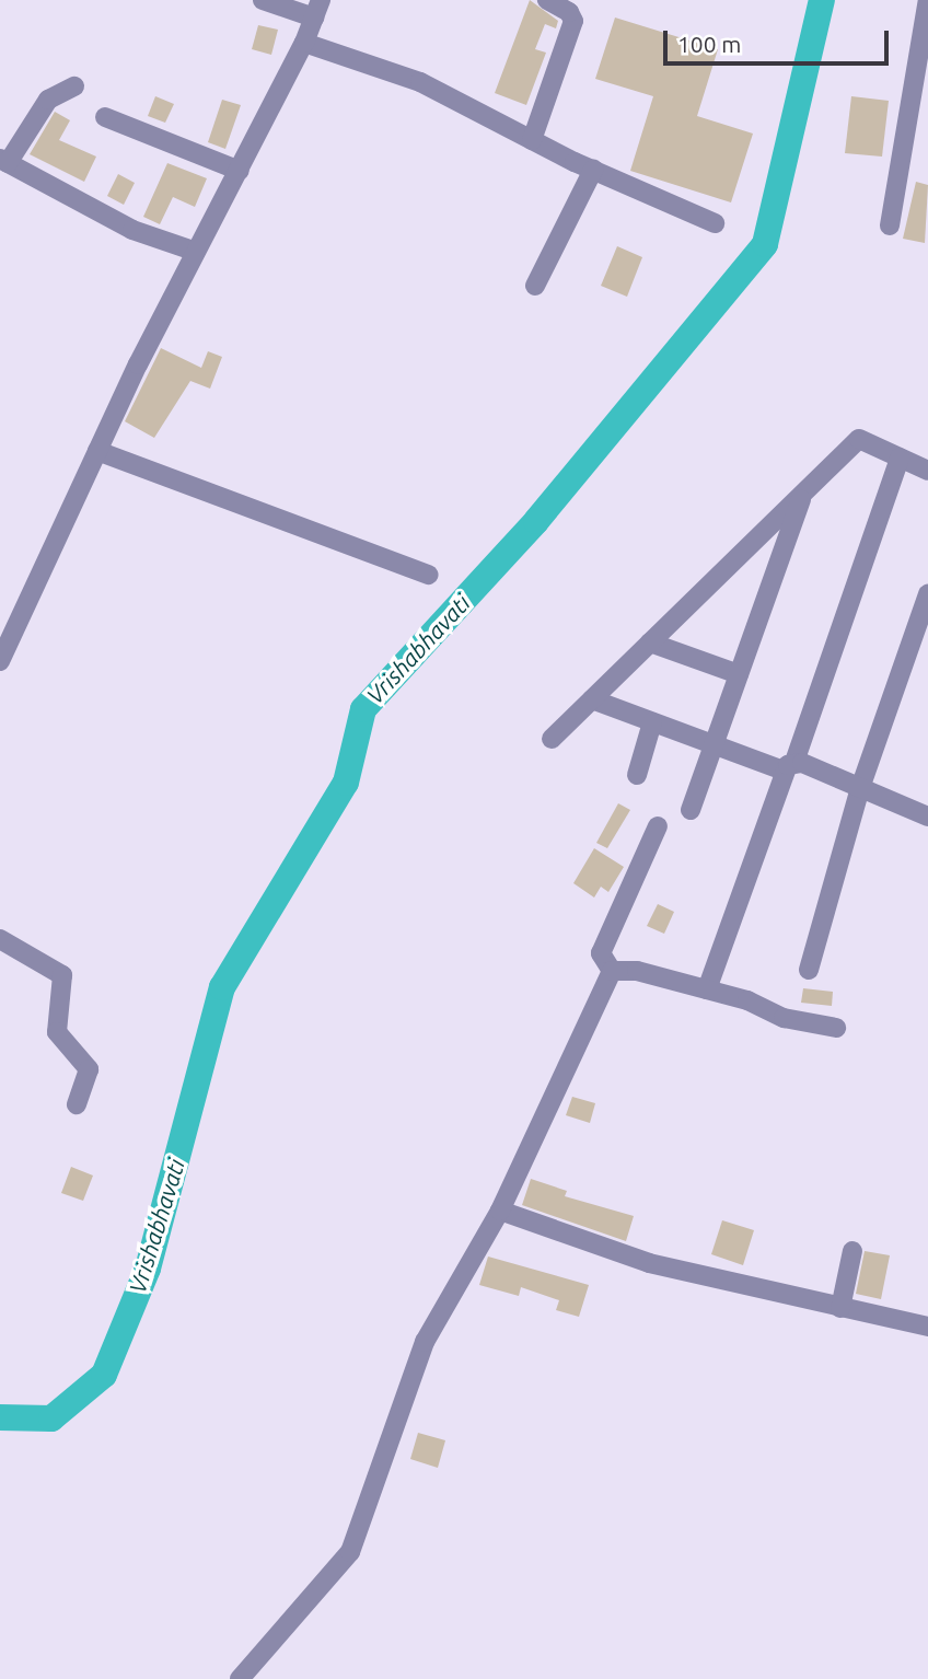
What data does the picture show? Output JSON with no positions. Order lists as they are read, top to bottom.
{
  "water": ["Vrishabhavati"],
  "scale_bar": "100 m"
}
